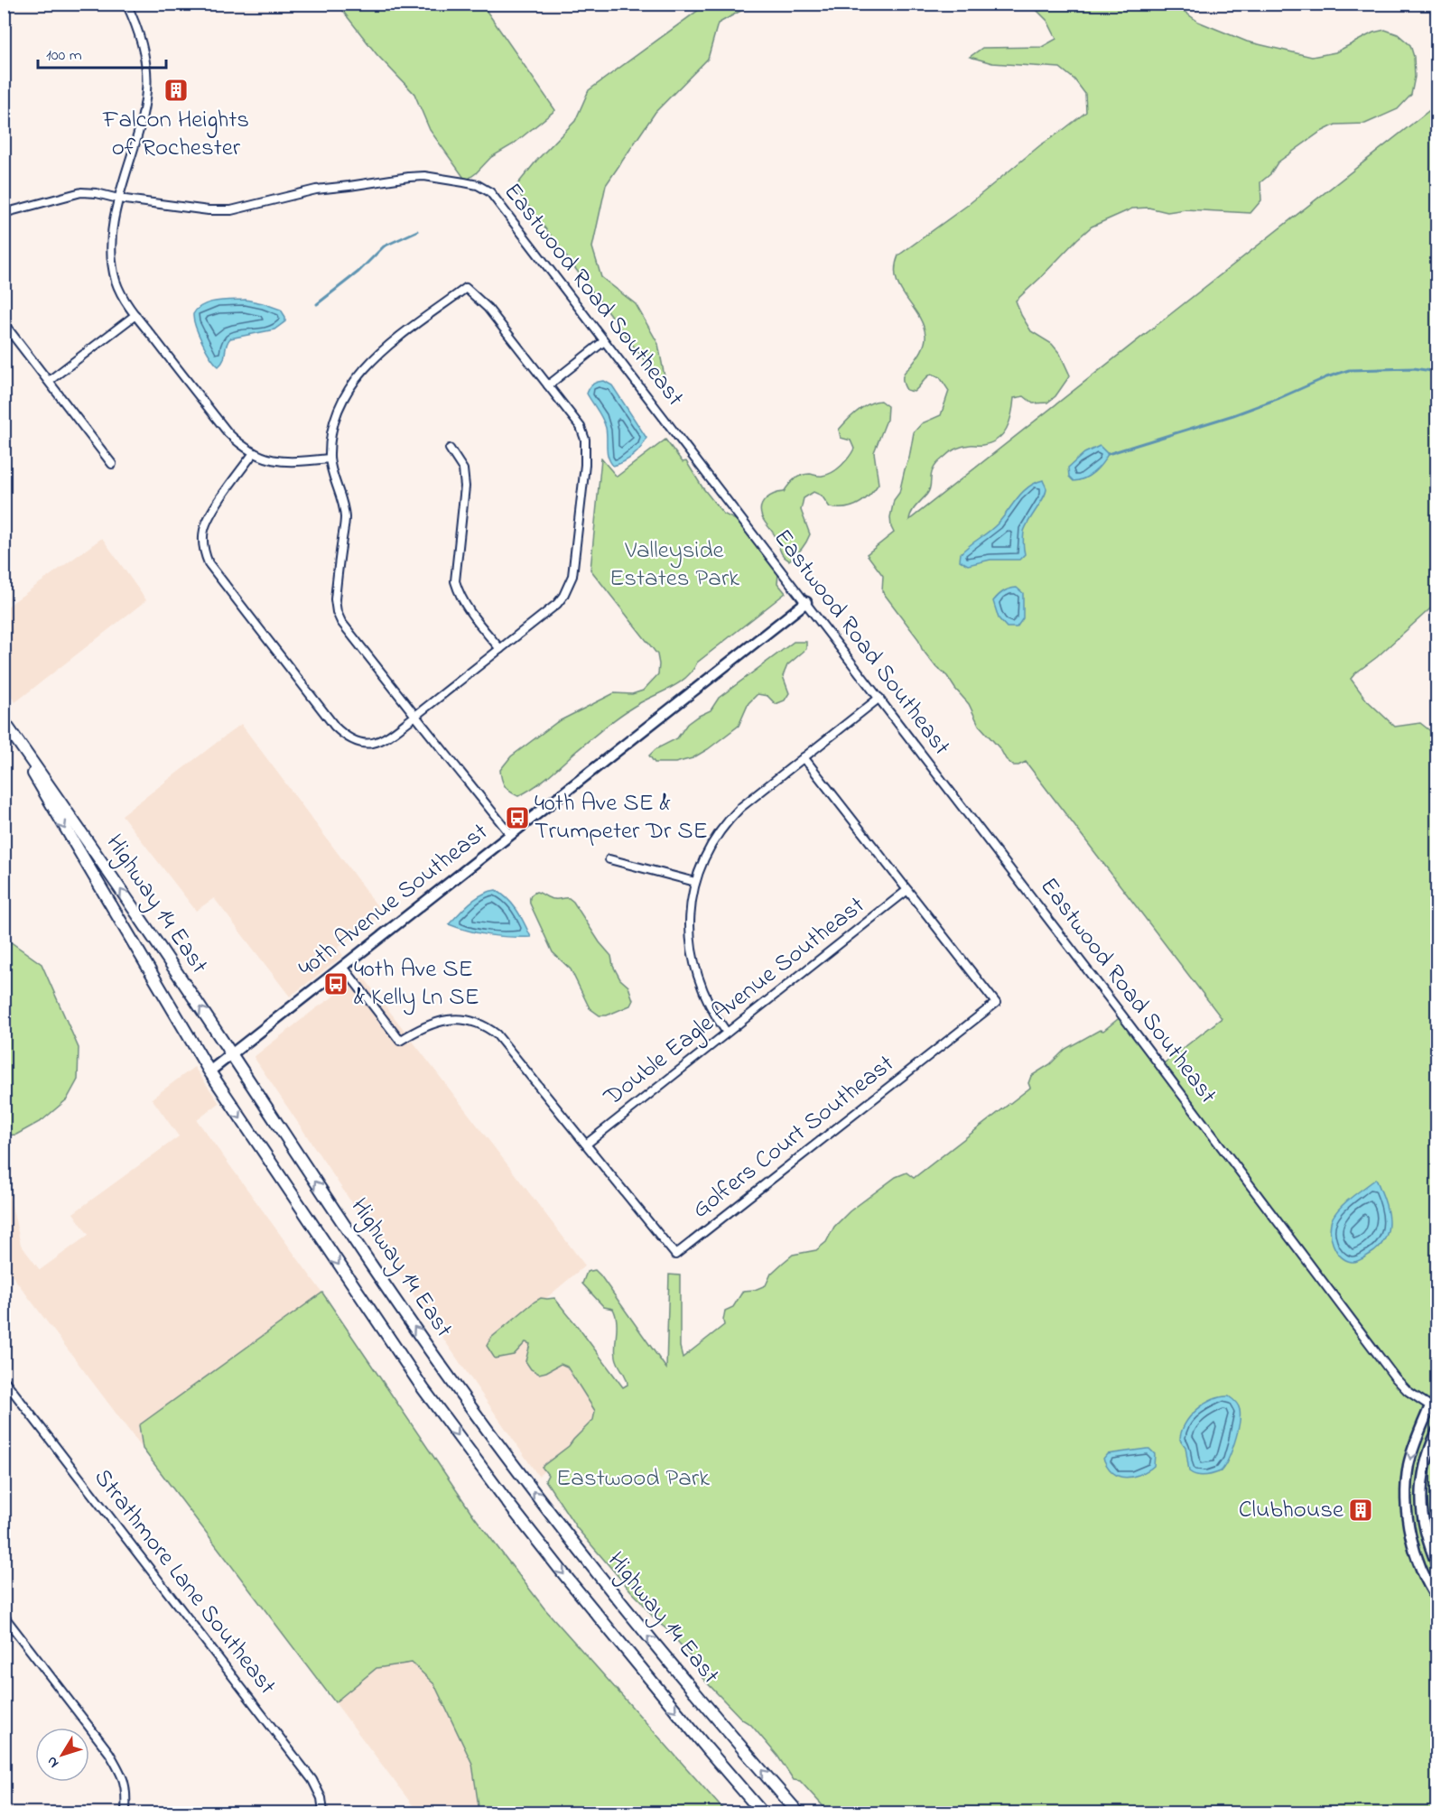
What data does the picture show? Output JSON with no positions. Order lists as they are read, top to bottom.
{
  "streets": {
    "main road": ["Highway 14 East"],
    "street": [
      "Eastwood Road Southeast",
      "40th Avenue Southeast",
      "Double Eagle Avenue Southeast",
      "Golfers Court Southeast",
      "Strathmore Lane Southeast"
    ]
  },
  "crossings": [
    ["Eastwood Road Southeast", "40th Avenue Southeast"],
    ["40th Avenue Southeast", "Highway 14 East"],
    ["40th Avenue Southeast", "Golfers Court Southeast"],
    ["Double Eagle Avenue Southeast", "Golfers Court Southeast"]
  ],
  "parks": ["Valleyside Estates Park", "Eastwood Park"],
  "places": {
    "building": ["Falcon Heights of Rochester", "Clubhouse"],
    "bus stop": ["40th Ave SE & Trumpeter Dr SE", "40th Ave SE & Kelly Ln SE"]
  },
  "scale_bar": "100 m",
  "north": "bottom left"
}
